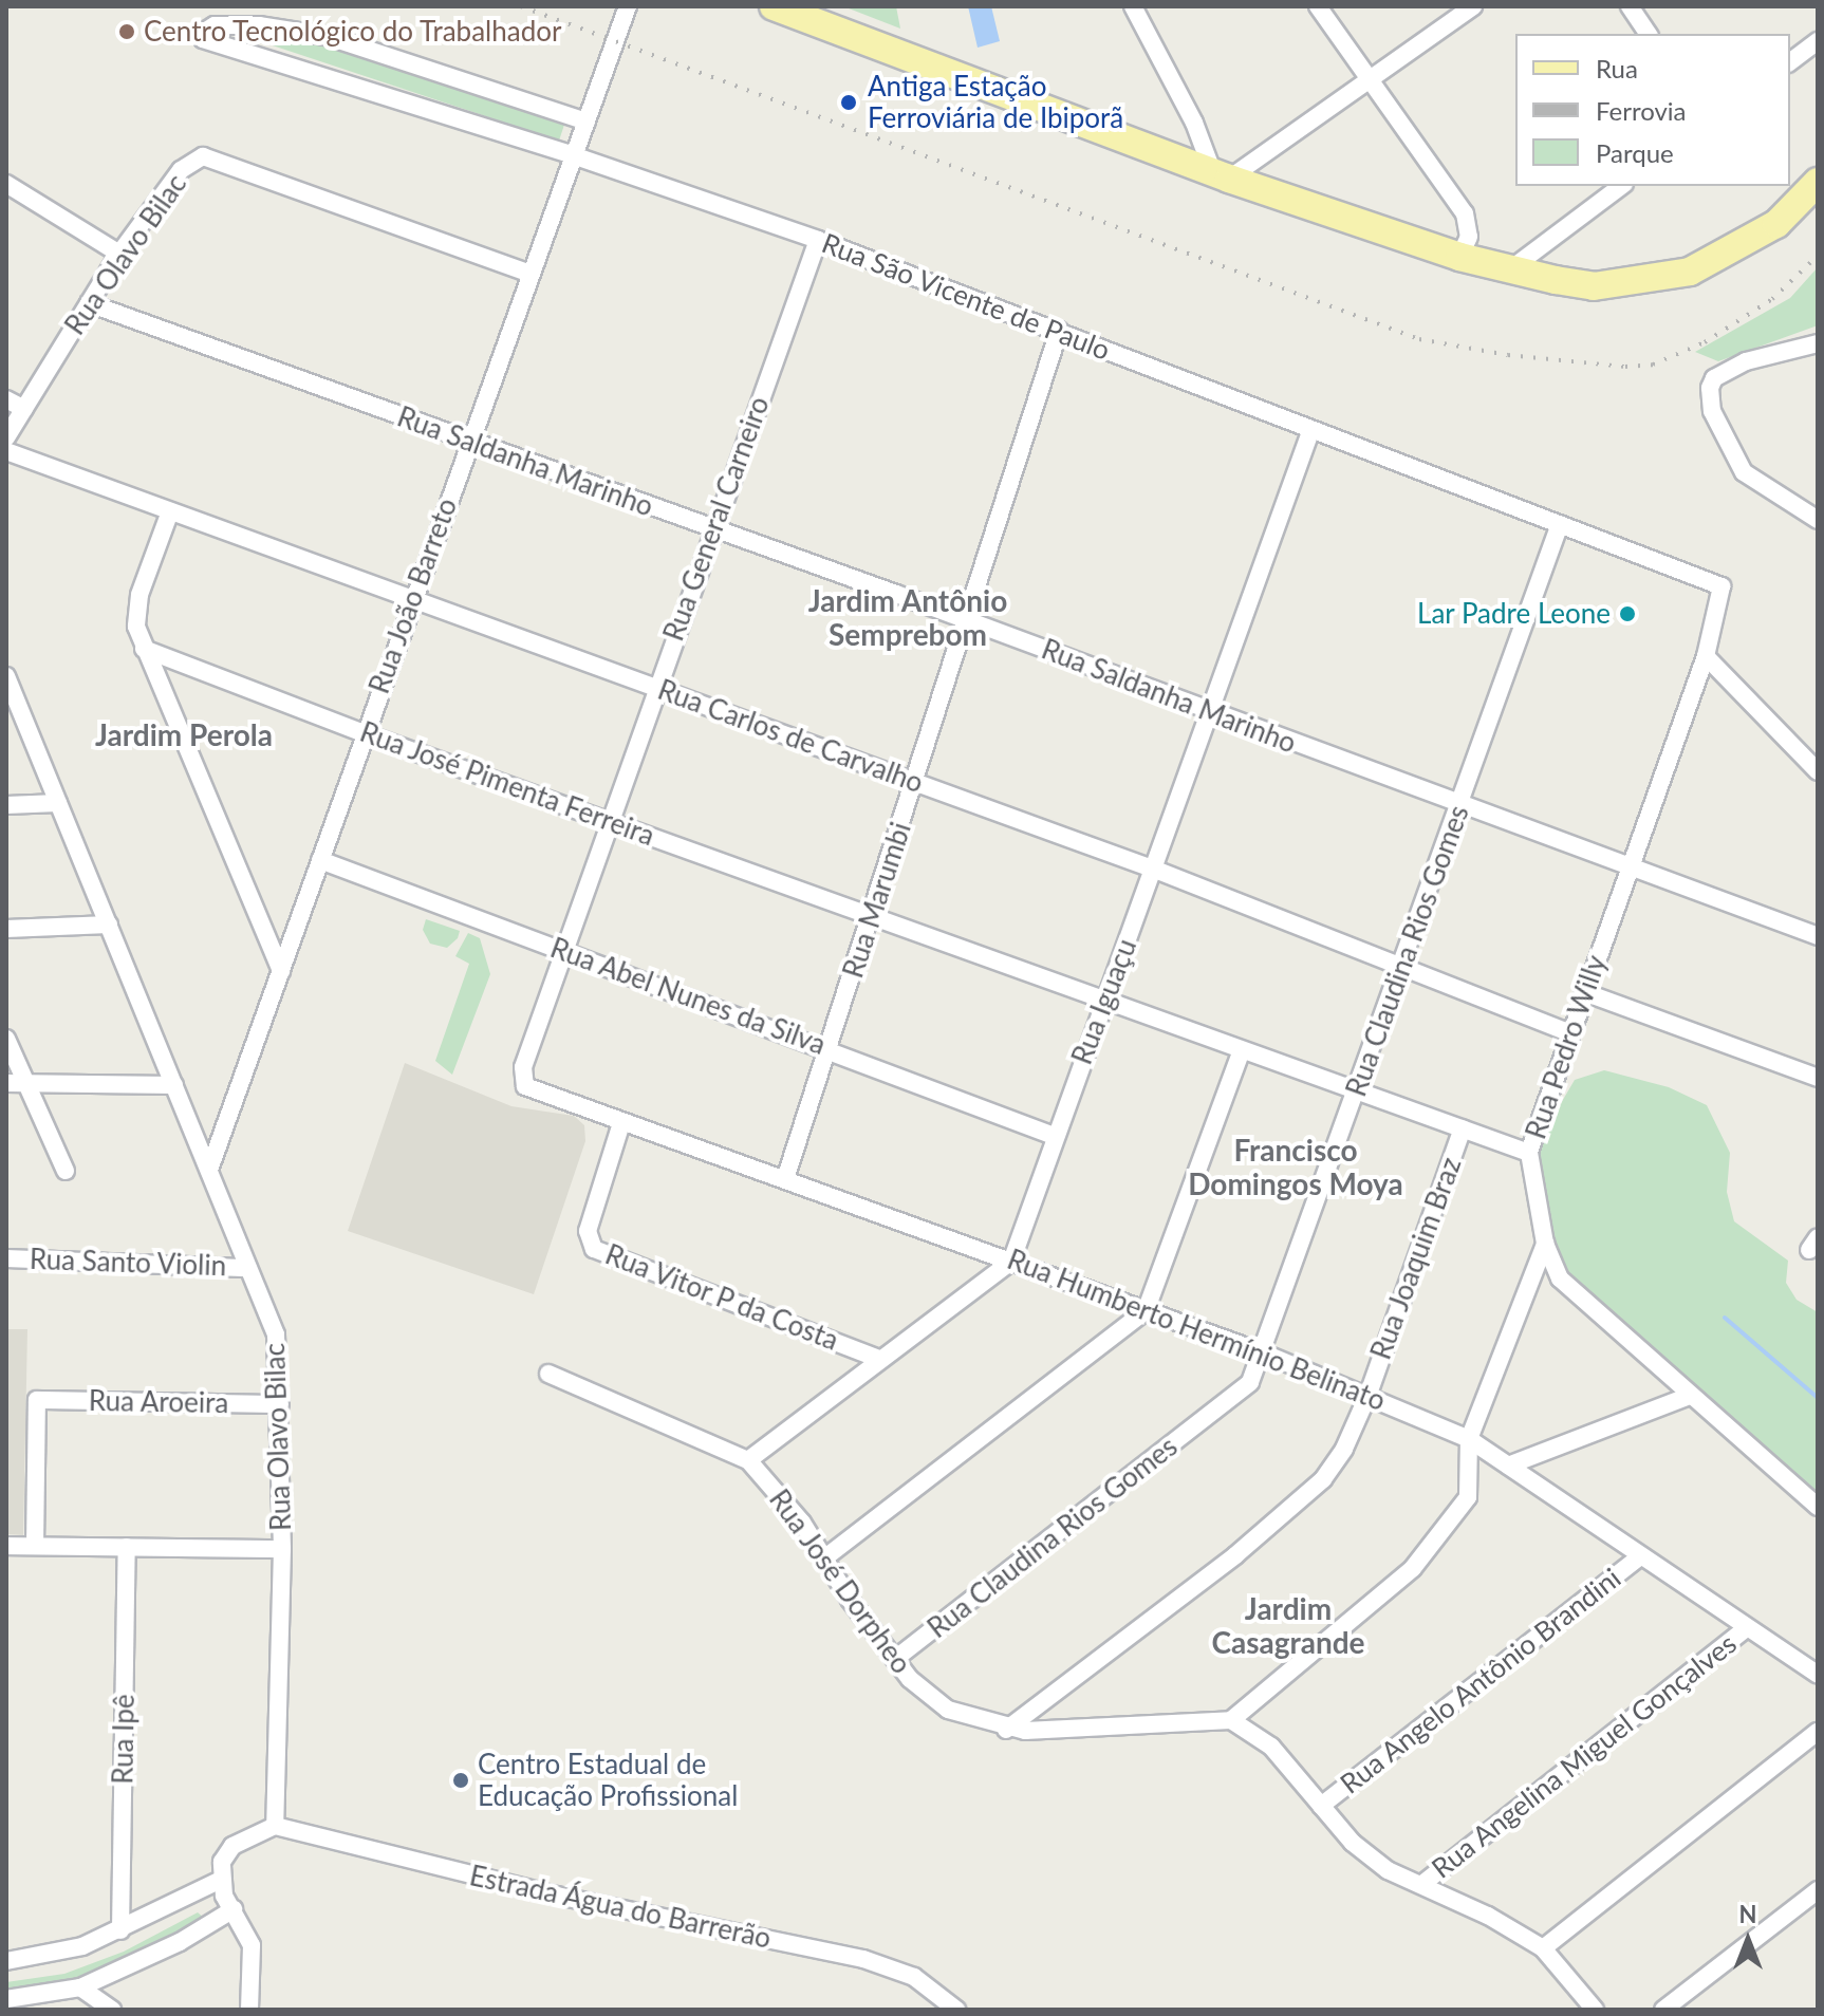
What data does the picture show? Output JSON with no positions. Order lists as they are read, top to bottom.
{
  "streets": {
    "street": [
      "Rua Olavo Bilac",
      "Rua São Vicente de Paulo",
      "Rua Saldanha Marinho",
      "Rua General Carneiro",
      "Rua João Barreto",
      "Rua Carlos de Carvalho",
      "Rua José Pimenta Ferreira",
      "Rua Marumbi",
      "Rua Claudina Rios Gomes",
      "Rua Abel Nunes da Silva",
      "Rua Iguaçu",
      "Rua Pedro Willy",
      "Rua Joaquim Braz",
      "Rua Santo Violin",
      "Rua Vitor P da Costa",
      "Rua Humberto Hermínio Belinato",
      "Rua Aroeira",
      "Rua José Dorpheo",
      "Rua Angelo Antônio Brandini",
      "Rua Ipê",
      "Rua Angelina Miguel Gonçalves",
      "Estrada Água do Barrerão"
    ]
  },
  "crossings": [
    ["Rua Olavo Bilac", "Rua Saldanha Marinho"],
    ["Rua Olavo Bilac", "Rua João Barreto"],
    ["Rua Olavo Bilac", "Rua Santo Violin"],
    ["Rua Olavo Bilac", "Rua Aroeira"],
    ["Rua Olavo Bilac", "Estrada Água do Barrerão"],
    ["Rua São Vicente de Paulo", "Rua General Carneiro"],
    ["Rua São Vicente de Paulo", "Rua João Barreto"],
    ["Rua São Vicente de Paulo", "Rua Marumbi"],
    ["Rua São Vicente de Paulo", "Rua Claudina Rios Gomes"],
    ["Rua São Vicente de Paulo", "Rua Iguaçu"],
    ["Rua São Vicente de Paulo", "Rua Pedro Willy"],
    ["Rua Saldanha Marinho", "Rua General Carneiro"],
    ["Rua Saldanha Marinho", "Rua João Barreto"],
    ["Rua Saldanha Marinho", "Rua Marumbi"],
    ["Rua Saldanha Marinho", "Rua Claudina Rios Gomes"],
    ["Rua Saldanha Marinho", "Rua Iguaçu"],
    ["Rua Saldanha Marinho", "Rua Pedro Willy"],
    ["Rua General Carneiro", "Rua Carlos de Carvalho"],
    ["Rua General Carneiro", "Rua José Pimenta Ferreira"],
    ["Rua General Carneiro", "Rua Abel Nunes da Silva"],
    ["Rua General Carneiro", "Rua Humberto Hermínio Belinato"],
    ["Rua João Barreto", "Rua Carlos de Carvalho"],
    ["Rua João Barreto", "Rua José Pimenta Ferreira"],
    ["Rua João Barreto", "Rua Abel Nunes da Silva"],
    ["Rua Carlos de Carvalho", "Rua Marumbi"],
    ["Rua Carlos de Carvalho", "Rua Claudina Rios Gomes"],
    ["Rua Carlos de Carvalho", "Rua Iguaçu"],
    ["Rua Carlos de Carvalho", "Rua Pedro Willy"],
    ["Rua José Pimenta Ferreira", "Rua Marumbi"],
    ["Rua José Pimenta Ferreira", "Rua Claudina Rios Gomes"],
    ["Rua José Pimenta Ferreira", "Rua Iguaçu"],
    ["Rua José Pimenta Ferreira", "Rua Pedro Willy"],
    ["Rua José Pimenta Ferreira", "Rua Joaquim Braz"],
    ["Rua Marumbi", "Rua Abel Nunes da Silva"],
    ["Rua Marumbi", "Rua Humberto Hermínio Belinato"],
    ["Rua Claudina Rios Gomes", "Rua Humberto Hermínio Belinato"],
    ["Rua Claudina Rios Gomes", "Rua José Dorpheo"],
    ["Rua Abel Nunes da Silva", "Rua Iguaçu"],
    ["Rua Iguaçu", "Rua Humberto Hermínio Belinato"],
    ["Rua Joaquim Braz", "Rua Humberto Hermínio Belinato"],
    ["Rua Joaquim Braz", "Rua José Dorpheo"],
    ["Rua Vitor P da Costa", "Rua Humberto Hermínio Belinato"],
    ["Rua Humberto Hermínio Belinato", "Rua Angelo Antônio Brandini"],
    ["Rua Humberto Hermínio Belinato", "Rua Angelina Miguel Gonçalves"]
  ],
  "districts": [
    "Jardim Antônio Semprebom",
    "Jardim Perola",
    "Francisco Domingos Moya",
    "Jardim Casagrande"
  ],
  "places": [
    "Centro Tecnológico do Trabalhador",
    "Antiga Estação Ferroviária de Ibiporã",
    "Lar Padre Leone",
    "Centro Estadual de Educação Profissional"
  ],
  "legend": ["Rua", "Ferrovia", "Parque"],
  "north": "top"
}
